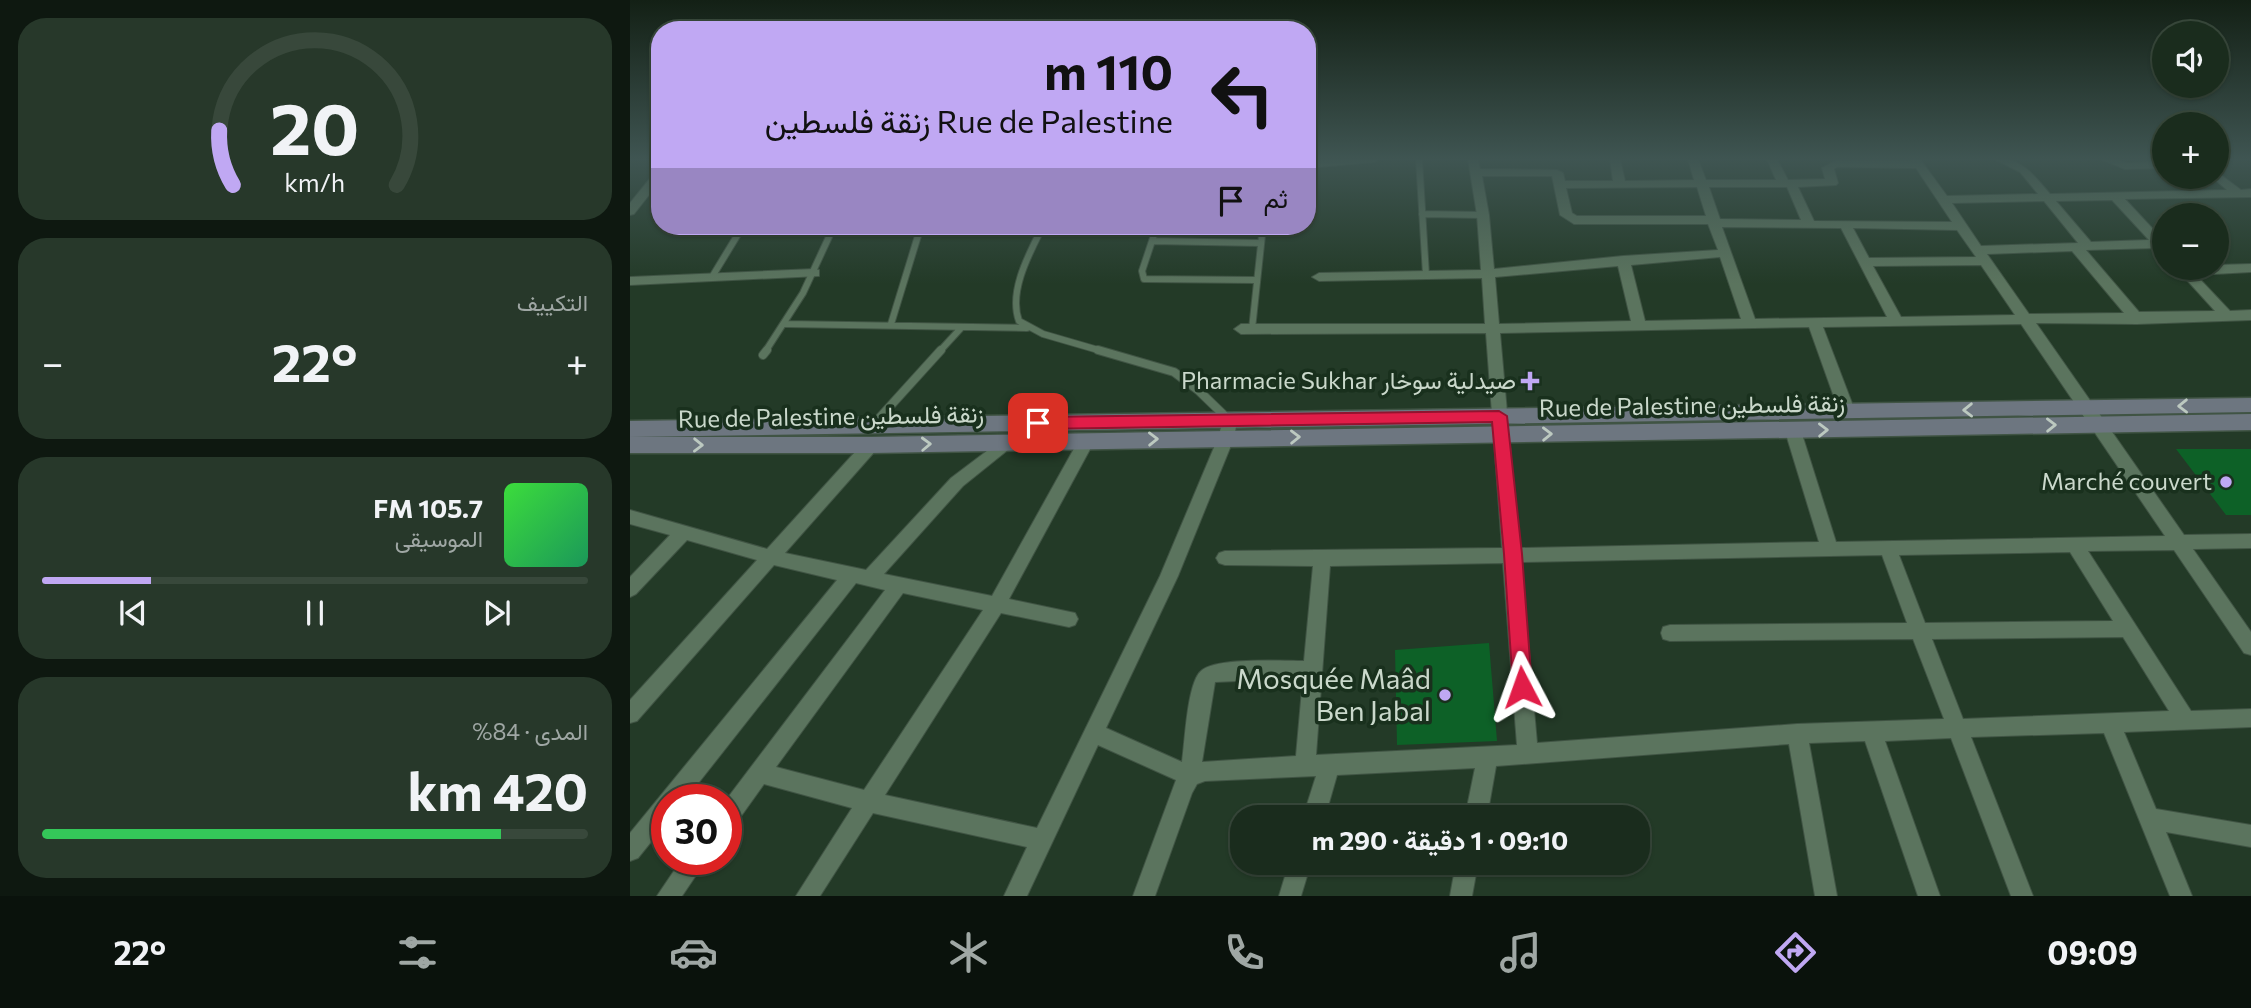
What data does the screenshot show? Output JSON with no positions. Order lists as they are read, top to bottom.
{
  "streets": {
    "main road": ["Rue de Palestine زنقة فلسطين"]
  },
  "places": {
    "health": ["Pharmacie Sukhar صيدلية سوخار"],
    "other": ["Marché couvert", "Mosquée Maâd Ben Jabal"]
  },
  "page": {
    "map_buttons": ["+", "−"],
    "turn": ["110 m", "Rue de Palestine زنقة فلسطين"],
    "then": "ثم",
    "tile": [
      "التكييف",
      ["المدى · 84%", "420 km"]
    ],
    "heat": ["−", "22°", "+"],
    "song": ["105.7 FM", "الموسيقى"],
    "limit": "30",
    "trip": "09:10 · 1 دقيقة · 290 m",
    "tabs": ["09:09", "22°"],
    "gauge": ["20", "km/h"]
  }
}
